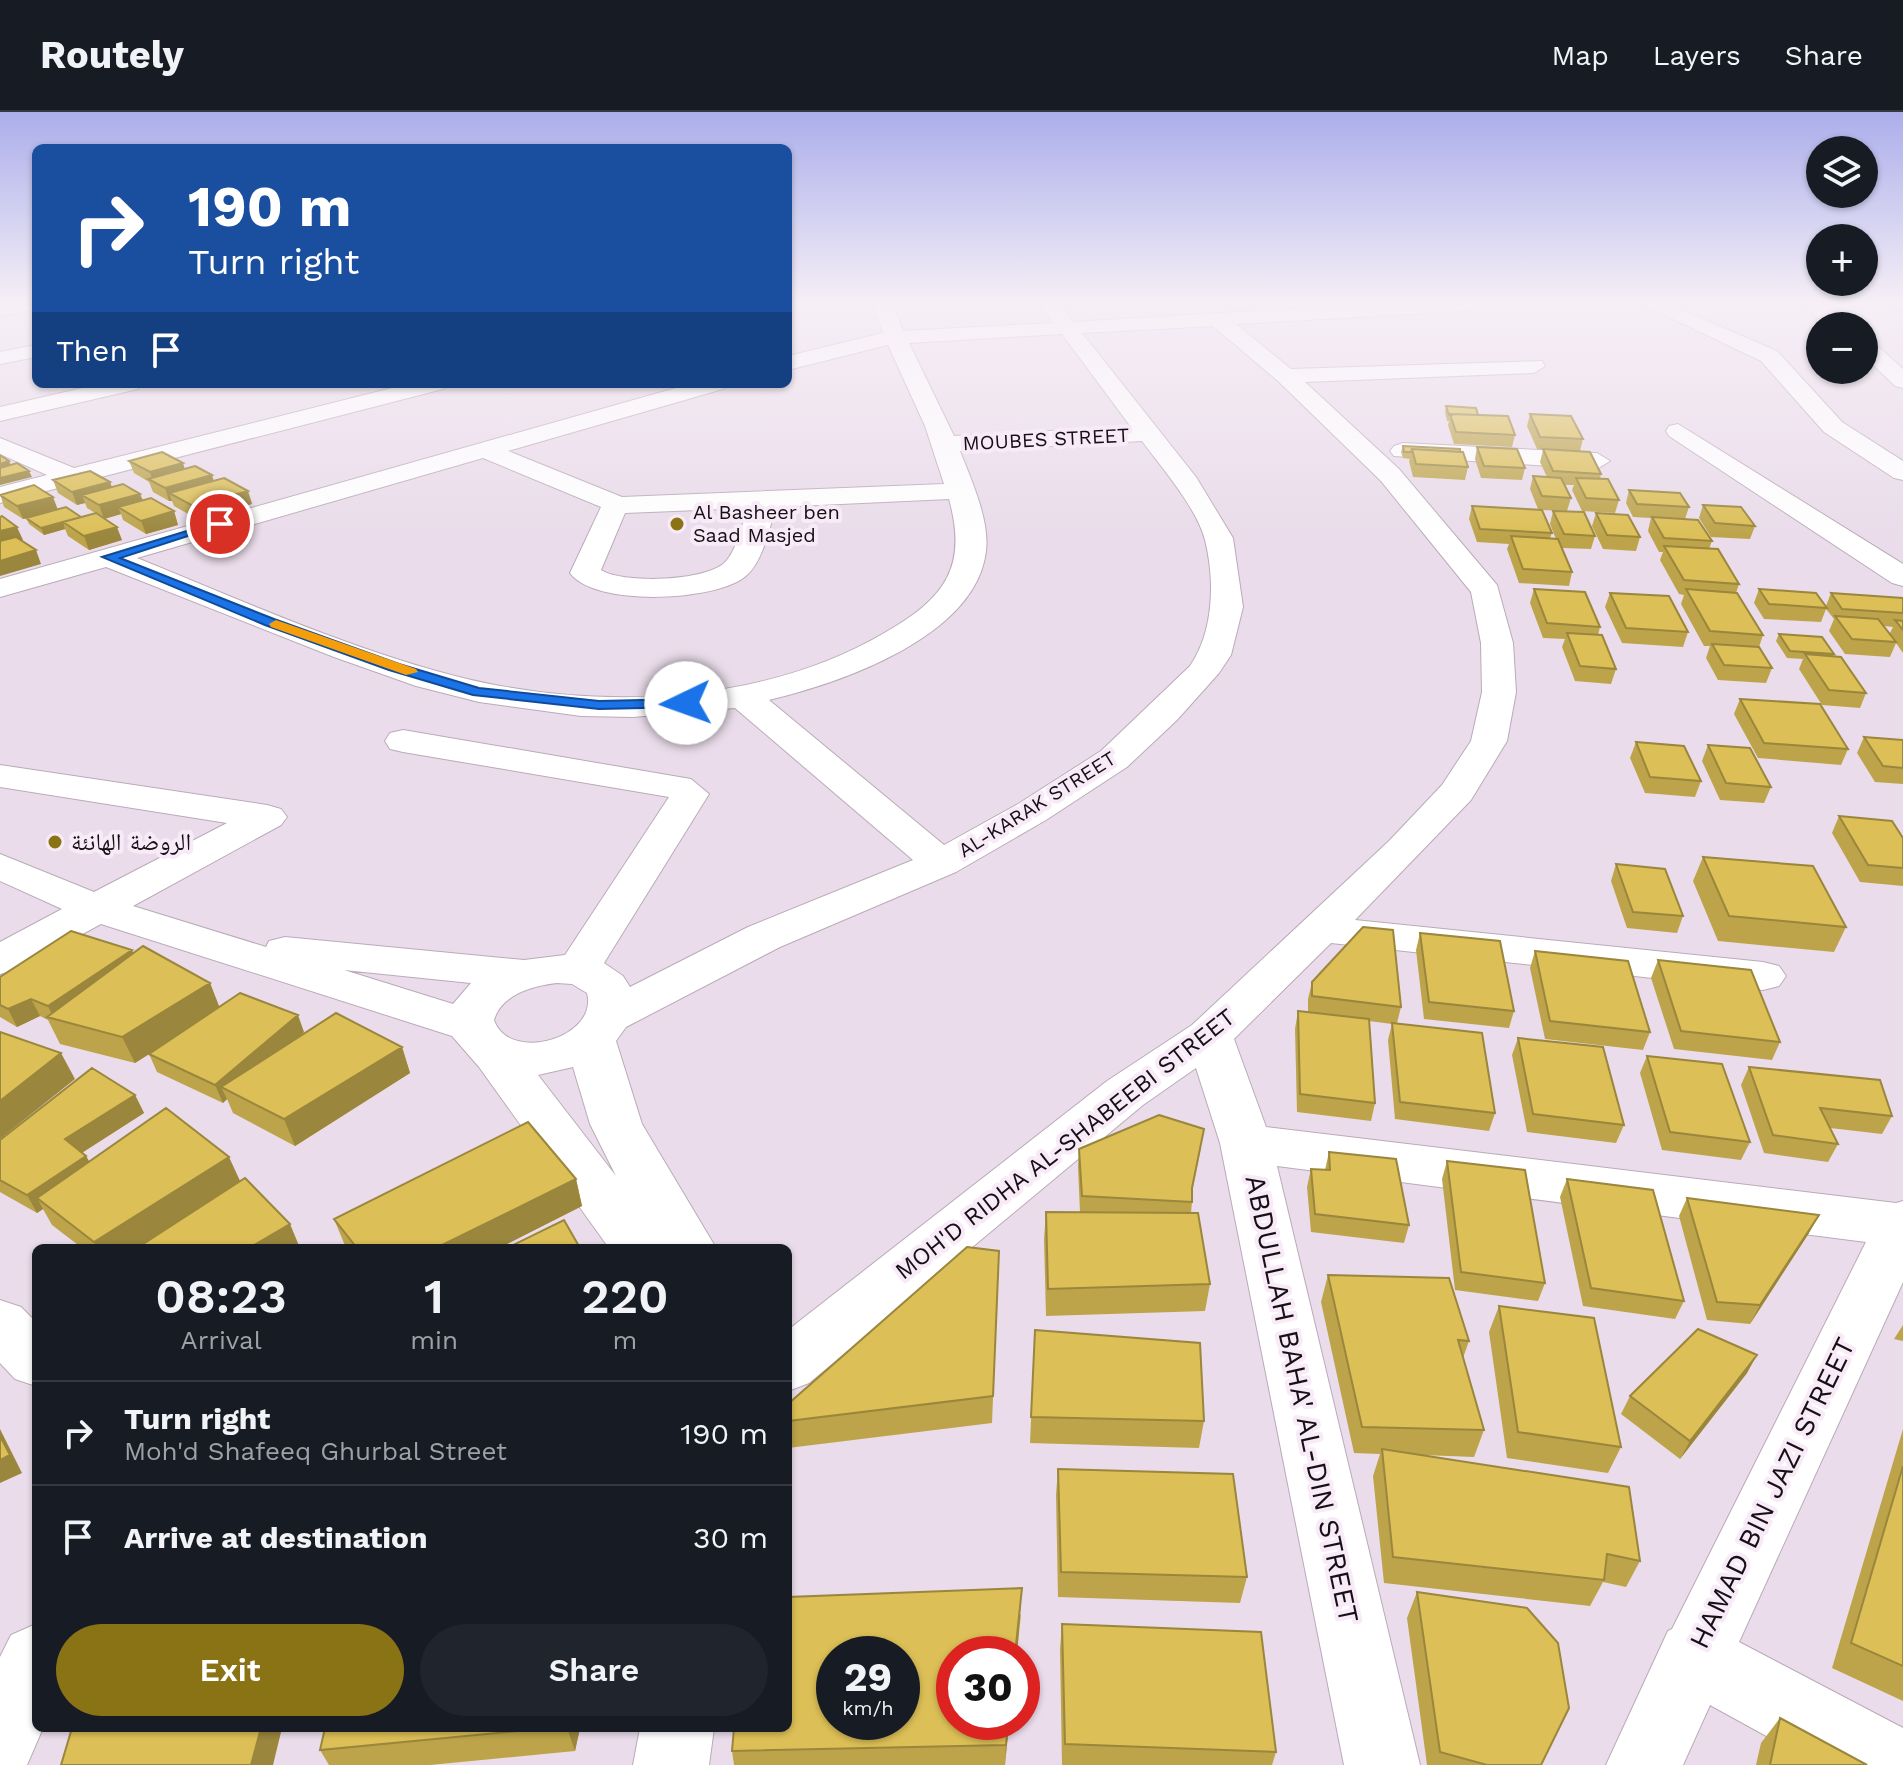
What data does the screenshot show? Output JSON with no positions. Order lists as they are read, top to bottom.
{
  "streets": {
    "street": [
      "MOUBES STREET",
      "AL-KARAK STREET",
      "MOH'D RIDHA AL-SHABEEBI STREET",
      "ABDULLAH BAHA' AL-DIN STREET",
      "HAMAD BIN JAZI STREET"
    ]
  },
  "crossings": [
    ["MOUBES STREET", "AL-KARAK STREET"],
    ["MOH'D RIDHA AL-SHABEEBI STREET", "ABDULLAH BAHA' AL-DIN STREET"]
  ],
  "places": ["Al Basheer ben Saad Masjed", "الروضة الهانئة"],
  "page": {
    "header": "Routely",
    "nav": ["Map", "Layers", "Share"],
    "map_buttons": ["+", "−"],
    "turn": ["190 m", "Turn right"],
    "then": "Then",
    "eta": [
      "08:23",
      "Arrival",
      "1",
      "min",
      "220",
      "m"
    ],
    "list": [
      {
        "name": "Turn right",
        "note": "Moh'd Shafeeq Ghurbal Street",
        "value": "190 m"
      },
      {
        "name": "Arrive at destination",
        "value": "30 m"
      }
    ],
    "buttons": ["Exit", "Share"],
    "speed": "29 km/h",
    "limit": "30"
  }
}
